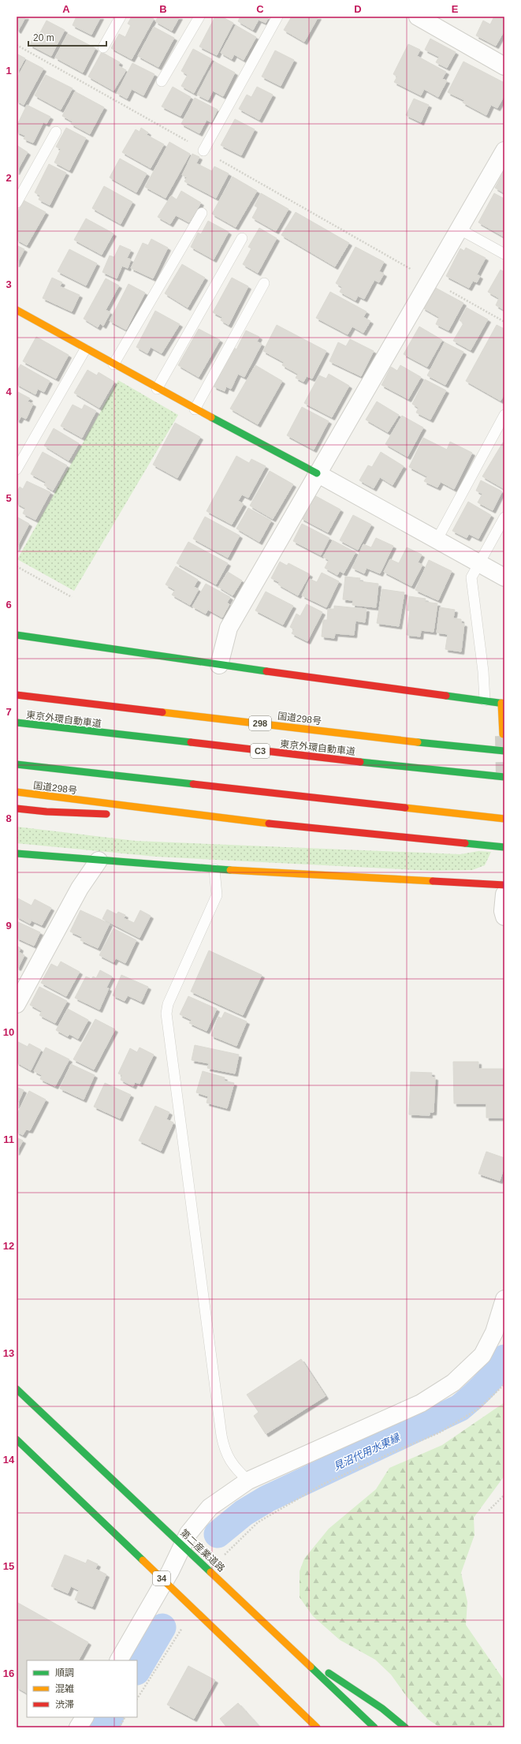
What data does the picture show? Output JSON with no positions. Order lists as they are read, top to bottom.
{
  "streets": {
    "main road": [
      "国道298号",
      "東京外環自動車道",
      "298",
      "C3",
      "第二産業道路",
      "34"
    ]
  },
  "crossings": [
    ["国道298号", "298"]
  ],
  "water": ["見沼代用水東縁"],
  "legend": ["順調", "混雑", "渋滞"],
  "scale_bar": "20 m",
  "grid": {
    "columns": [
      "A",
      "B",
      "C",
      "D",
      "E"
    ],
    "rows": [
      "1",
      "2",
      "3",
      "4",
      "5",
      "6",
      "7",
      "8",
      "9",
      "10",
      "11",
      "12",
      "13",
      "14",
      "15",
      "16"
    ]
  }
}
